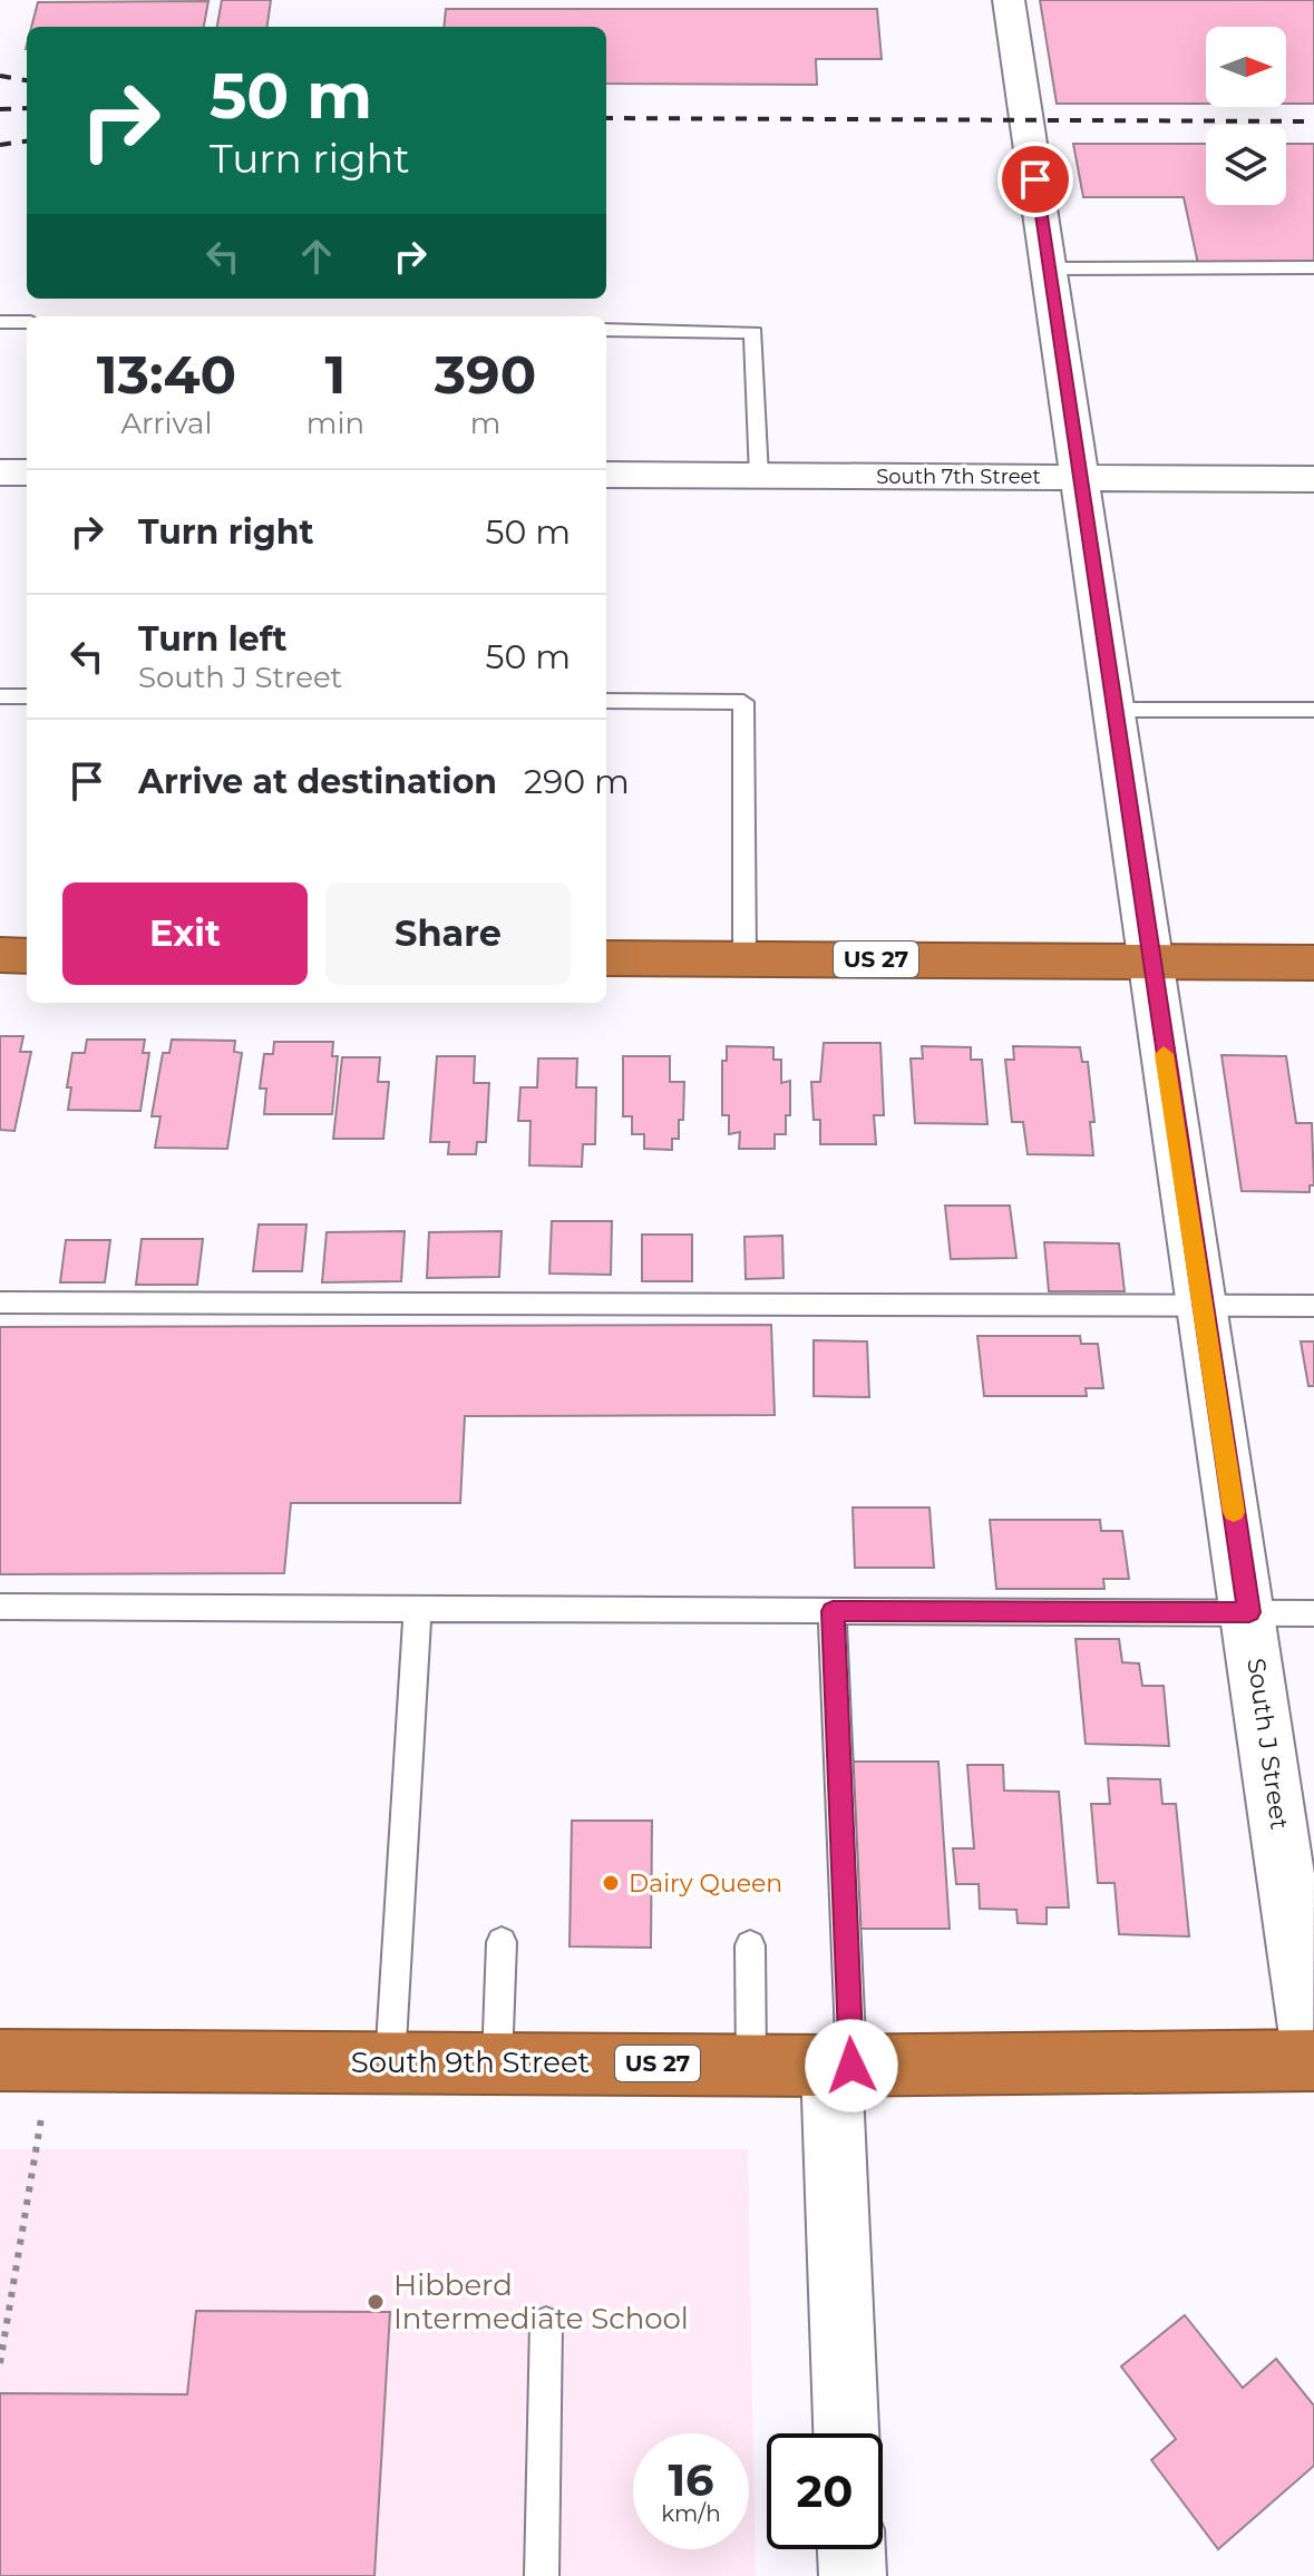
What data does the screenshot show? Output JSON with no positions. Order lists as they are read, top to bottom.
{
  "streets": {
    "highway": ["US 27", "South 9th Street"],
    "street": ["South 7th Street", "South J Street"]
  },
  "crossings": [
    ["South 7th Street", "South J Street"],
    ["US 27", "South J Street"],
    ["South J Street", "South 9th Street"]
  ],
  "places": ["Dairy Queen", "Hibberd Intermediate School"],
  "north": "right",
  "page": {
    "turn": ["50 m", "Turn right"],
    "eta": [
      "13:40",
      "Arrival",
      "1",
      "min",
      "390",
      "m"
    ],
    "list": [
      {
        "name": "Turn right",
        "value": "50 m"
      },
      {
        "name": "Turn left",
        "note": "South J Street",
        "value": "50 m"
      },
      {
        "name": "Arrive at destination",
        "value": "290 m"
      }
    ],
    "buttons": ["Exit", "Share"],
    "speed": "16 km/h",
    "limit": "20"
  }
}
